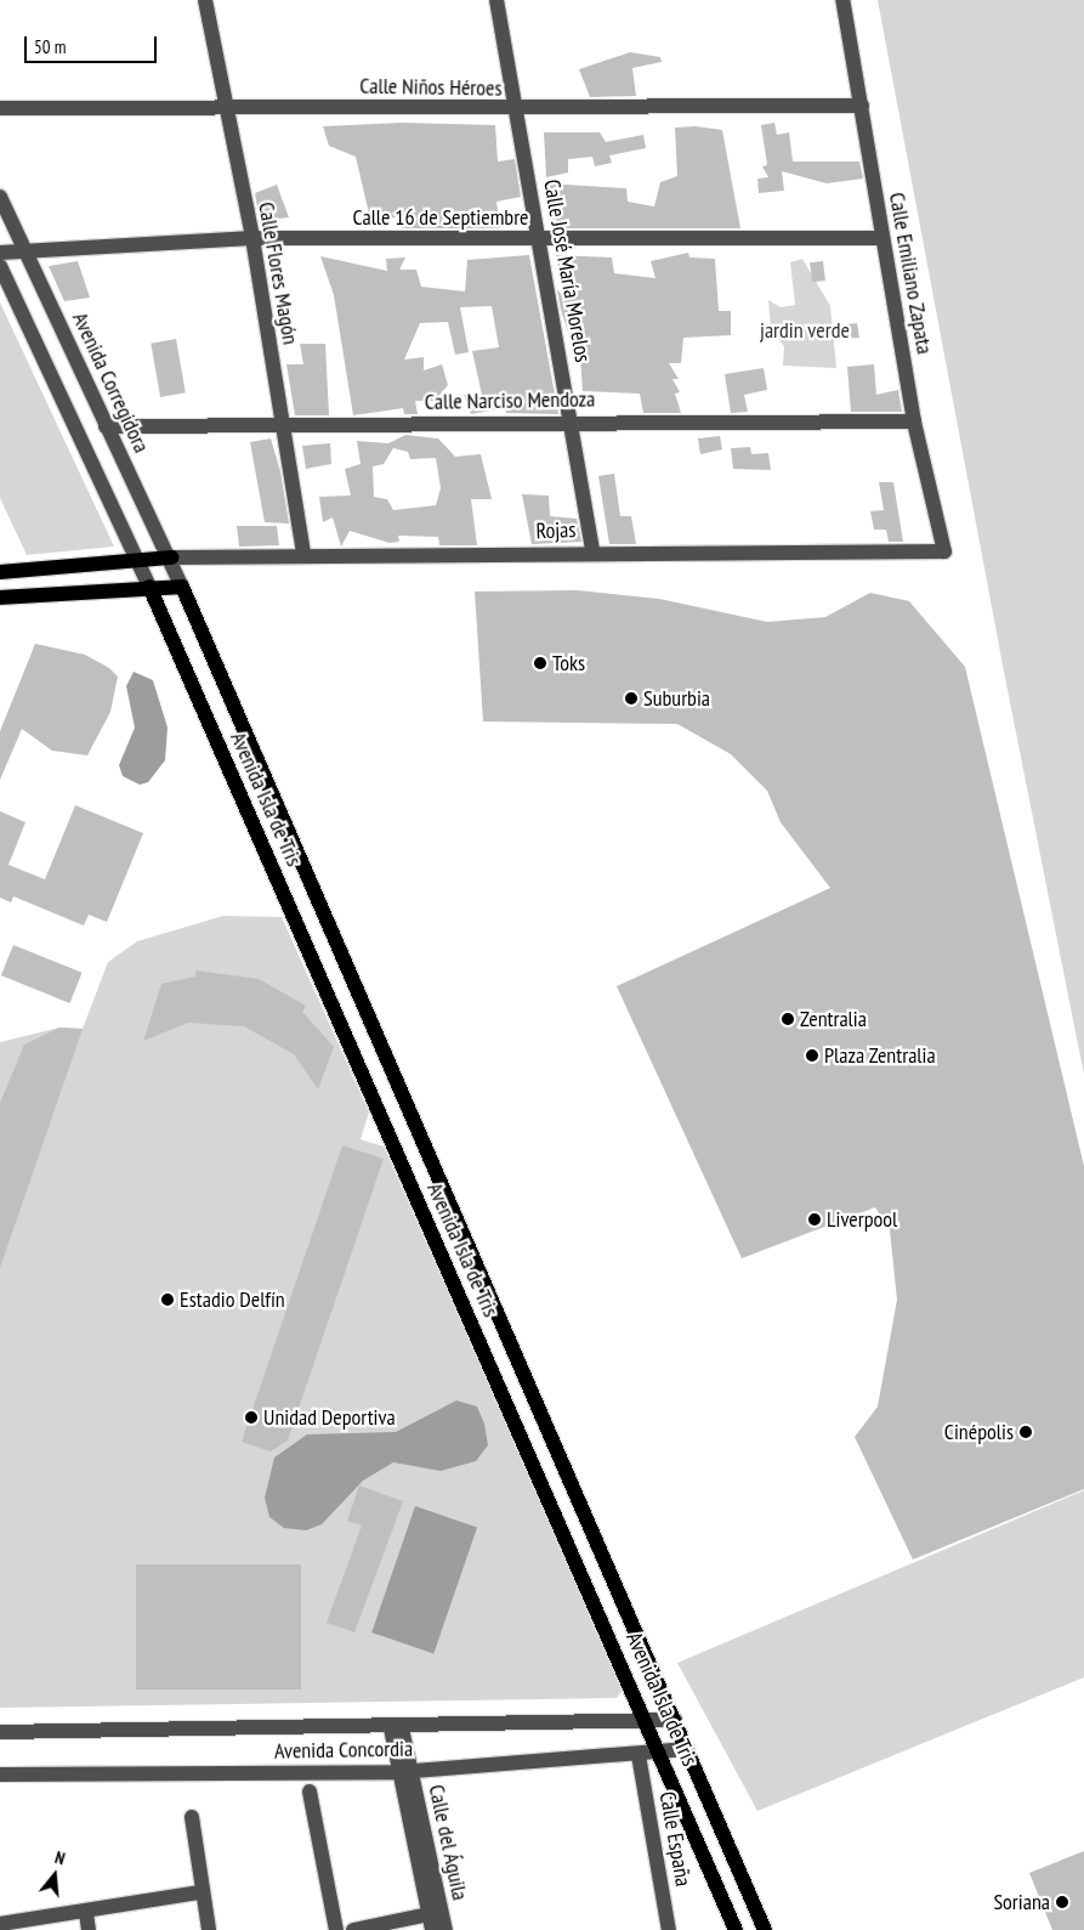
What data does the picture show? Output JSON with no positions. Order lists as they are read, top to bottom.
{
  "streets": {
    "main road": ["Avenida Isla de Tris"],
    "street": [
      "Calle Niños Héroes",
      "Calle 16 de Septiembre",
      "Calle José María Morelos",
      "Calle Flores Magón",
      "Calle Emiliano Zapata",
      "Avenida Corregidora",
      "Calle Narciso Mendoza",
      "Rojas",
      "Avenida Concordia",
      "Calle España",
      "Calle del Águila"
    ]
  },
  "crossings": [
    ["Calle Niños Héroes", "Calle José María Morelos"],
    ["Calle Niños Héroes", "Calle Flores Magón"],
    ["Calle Niños Héroes", "Calle Emiliano Zapata"],
    ["Calle 16 de Septiembre", "Calle José María Morelos"],
    ["Calle 16 de Septiembre", "Calle Flores Magón"],
    ["Calle 16 de Septiembre", "Calle Emiliano Zapata"],
    ["Calle 16 de Septiembre", "Avenida Corregidora"],
    ["Calle José María Morelos", "Calle Narciso Mendoza"],
    ["Calle José María Morelos", "Rojas"],
    ["Calle Flores Magón", "Calle Narciso Mendoza"],
    ["Calle Flores Magón", "Rojas"],
    ["Calle Emiliano Zapata", "Calle Narciso Mendoza"],
    ["Calle Emiliano Zapata", "Rojas"],
    ["Avenida Corregidora", "Calle Narciso Mendoza"],
    ["Avenida Corregidora", "Rojas"],
    ["Avenida Corregidora", "Avenida Isla de Tris"],
    ["Avenida Isla de Tris", "Avenida Concordia"],
    ["Avenida Concordia", "Calle España"],
    ["Avenida Concordia", "Calle del Águila"]
  ],
  "parks": ["jardin verde"],
  "places": [
    "Toks",
    "Suburbia",
    "Zentralia",
    "Plaza Zentralia",
    "Liverpool",
    "Estadio Delfín",
    "Unidad Deportiva",
    "Cinépolis",
    "Soriana"
  ],
  "scale_bar": "50 m",
  "north": "top"
}
